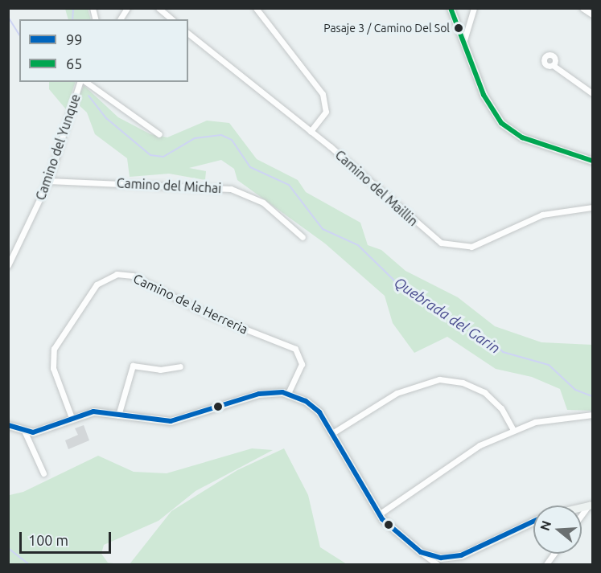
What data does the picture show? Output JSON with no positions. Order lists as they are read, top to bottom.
{
  "streets": {
    "street": [
      "Camino del Yunque",
      "Camino del Michai",
      "Camino del Maillin",
      "Camino de la Herreria"
    ]
  },
  "crossings": [
    ["Camino del Yunque", "Camino del Michai"]
  ],
  "water": ["Quebrada del Garin"],
  "places": ["Pasaje 3 / Camino Del Sol"],
  "lines": ["transit line 65", "transit line 99"],
  "legend": ["99", "65"],
  "scale_bar": "100 m",
  "north": "left"
}
